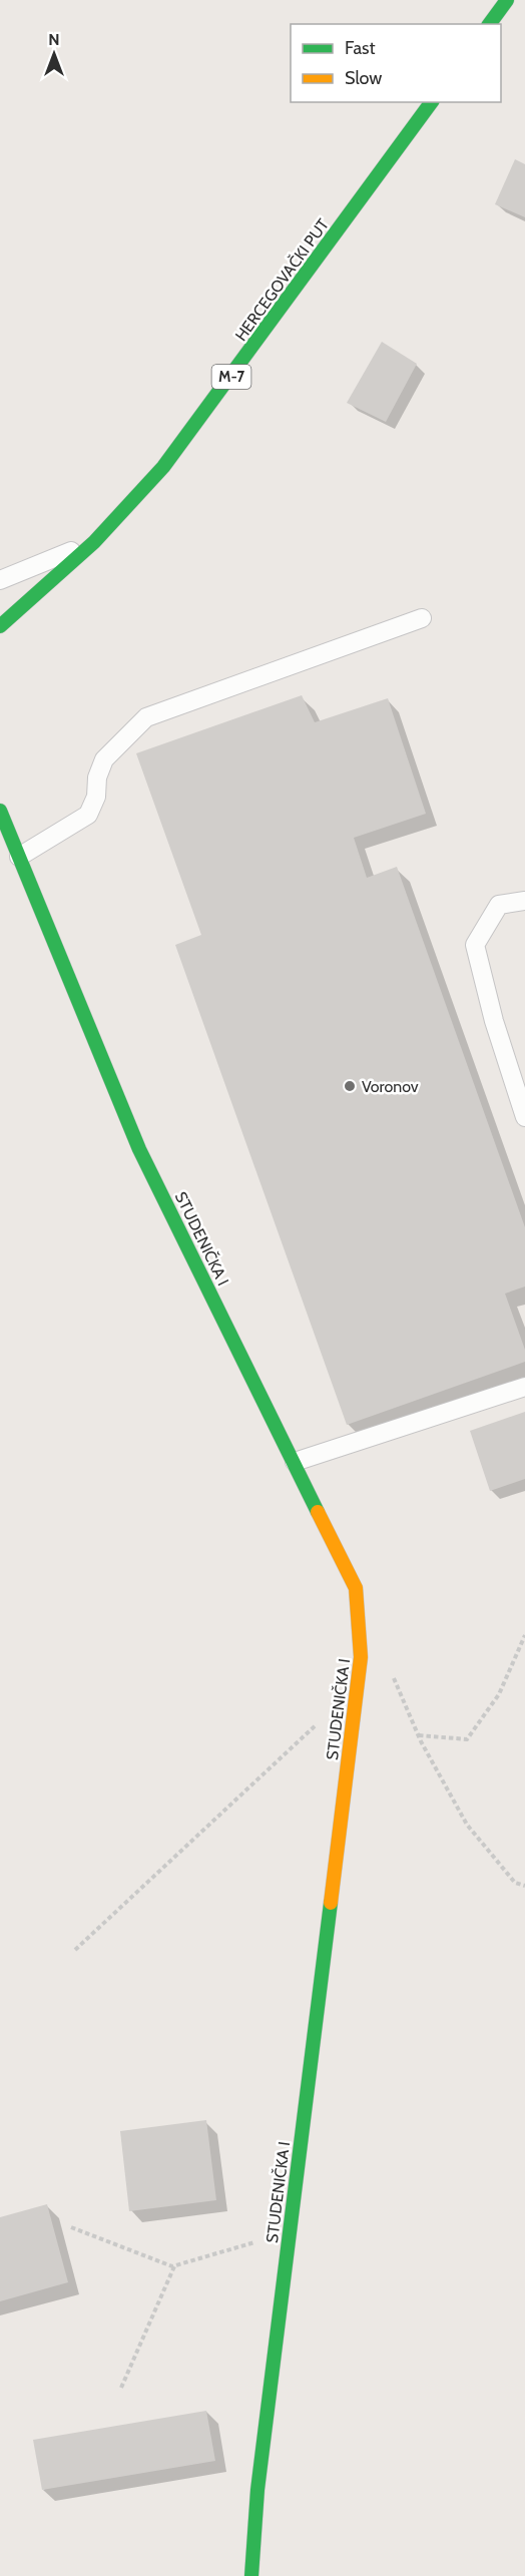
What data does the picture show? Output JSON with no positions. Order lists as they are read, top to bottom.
{
  "streets": {
    "street": ["HERCEGOVAČKI PUT", "M-7", "STUDENIČKA I"]
  },
  "places": ["Voronov"],
  "legend": ["Fast", "Slow"],
  "north": "top"
}
